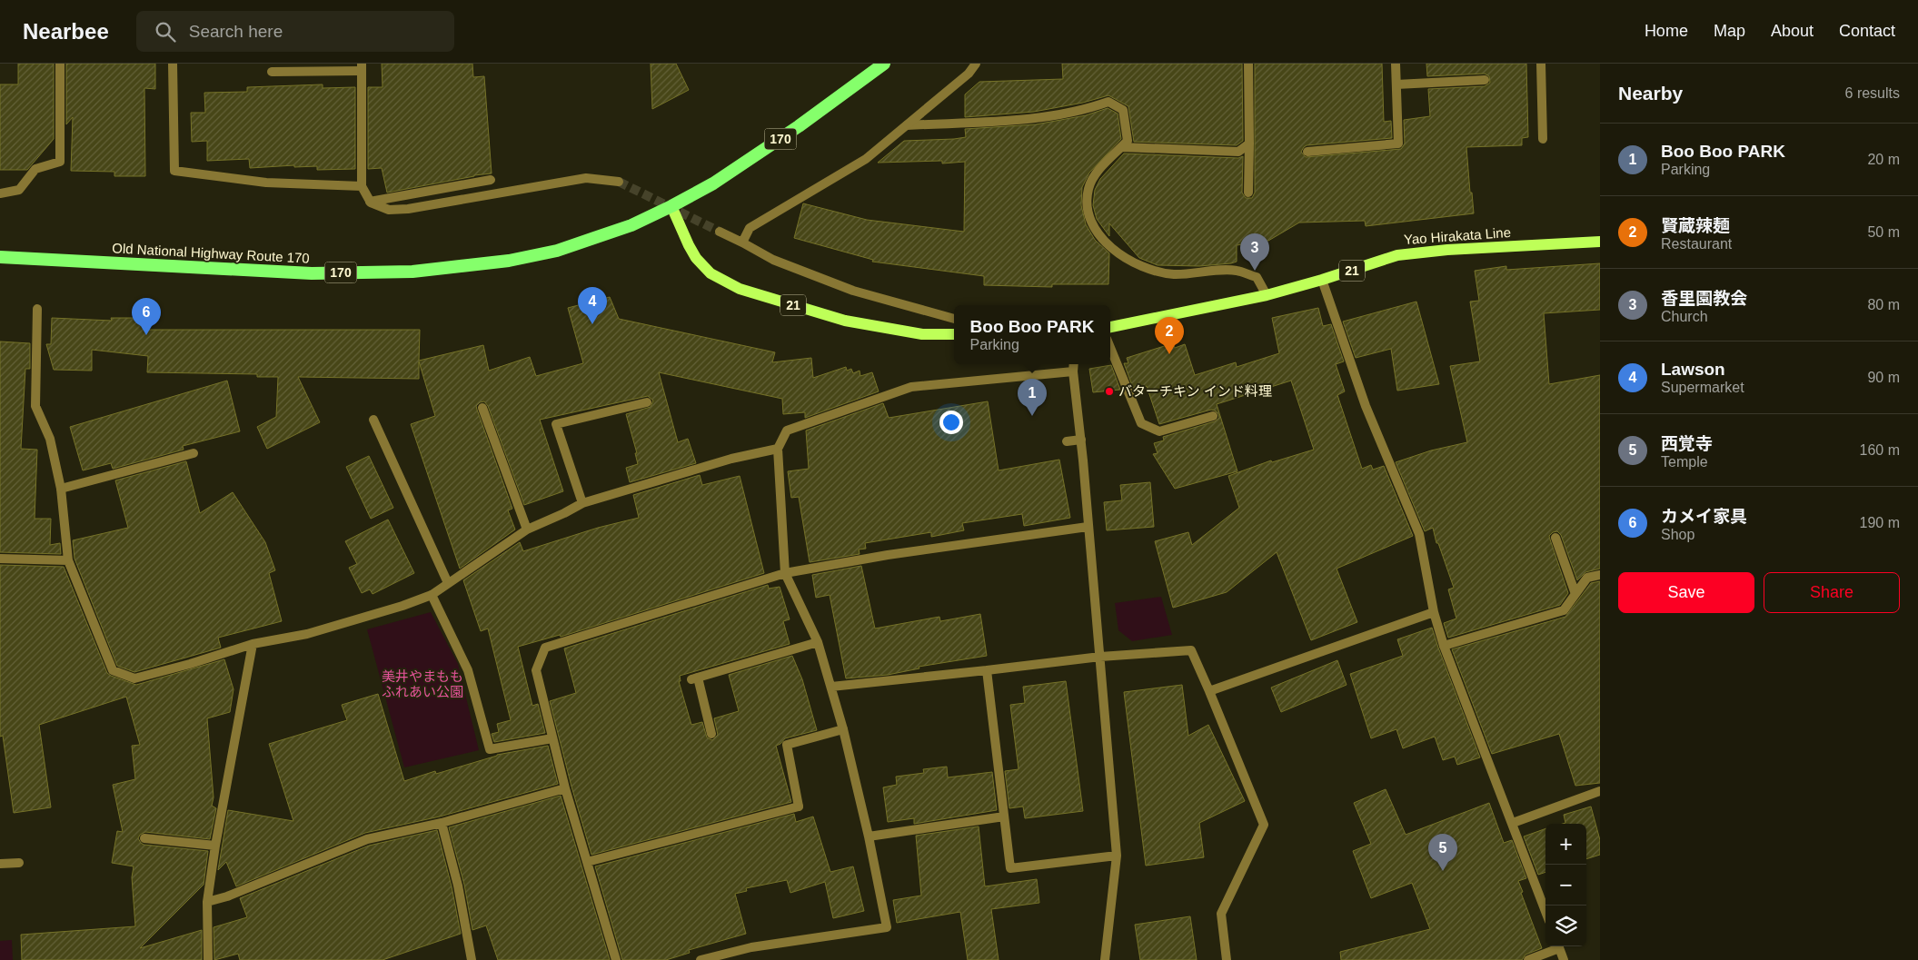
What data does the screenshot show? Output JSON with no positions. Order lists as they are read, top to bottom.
{
  "streets": {
    "highway": ["170", "Old National Highway Route 170"],
    "main road": ["Yao Hirakata Line", "21"]
  },
  "crossings": [
    ["Old National Highway Route 170", "21"]
  ],
  "parks": ["美井やまもも ふれあい公園"],
  "places": ["バターチキン インド料理"],
  "page": {
    "header": "Nearbee",
    "search": "Search here",
    "nav": [
      "Home",
      "Map",
      "About",
      "Contact"
    ],
    "heading": ["Nearby", "6 results"],
    "list": [
      {
        "mark": "1",
        "name": "Boo Boo PARK",
        "note": "Parking",
        "value": "20 m"
      },
      {
        "mark": "2",
        "name": "賢蔵辣麺",
        "note": "Restaurant",
        "value": "50 m"
      },
      {
        "mark": "3",
        "name": "香里園教会",
        "note": "Church",
        "value": "80 m"
      },
      {
        "mark": "4",
        "name": "Lawson",
        "note": "Supermarket",
        "value": "90 m"
      },
      {
        "mark": "5",
        "name": "西覚寺",
        "note": "Temple",
        "value": "160 m"
      },
      {
        "mark": "6",
        "name": "カメイ家具",
        "note": "Shop",
        "value": "190 m"
      }
    ],
    "pins": [
      "3",
      "4",
      "6",
      "2",
      "1",
      "5"
    ],
    "popup": ["Boo Boo PARK", "Parking"],
    "buttons": ["Save", "Share"],
    "map_buttons": ["+", "−"]
  }
}
